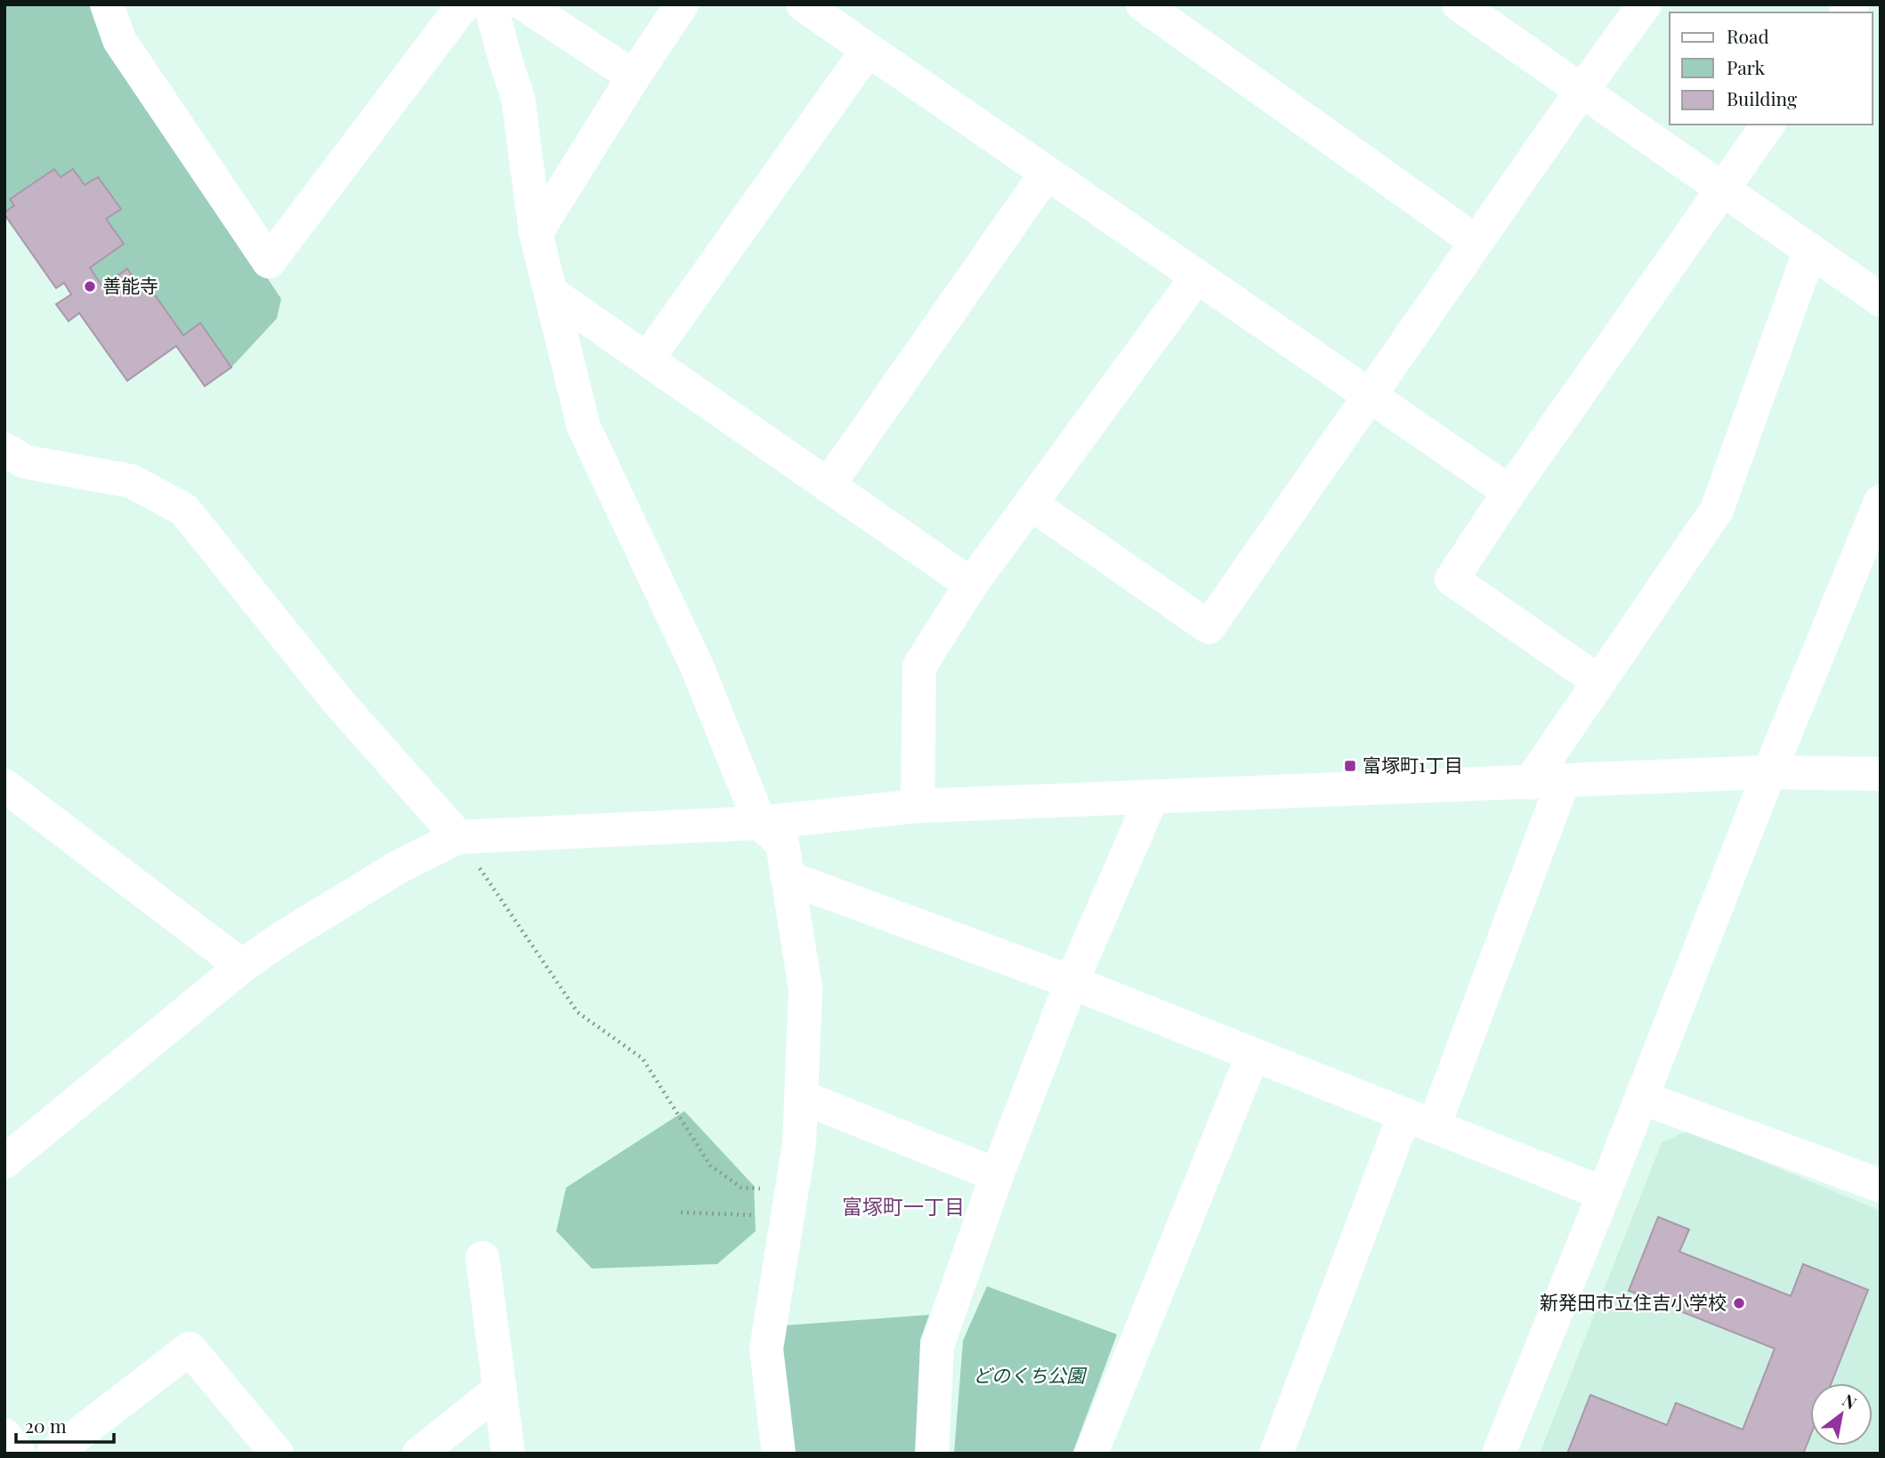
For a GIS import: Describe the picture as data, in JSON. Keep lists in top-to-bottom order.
{
  "districts": ["富塚町一丁目"],
  "parks": ["どのくち公園"],
  "places": {
    "other": ["善能寺", "新発田市立住吉小学校"],
    "transit": ["富塚町1丁目"]
  },
  "legend": ["Road", "Park", "Building"],
  "scale_bar": "20 m",
  "north": "top right"
}
